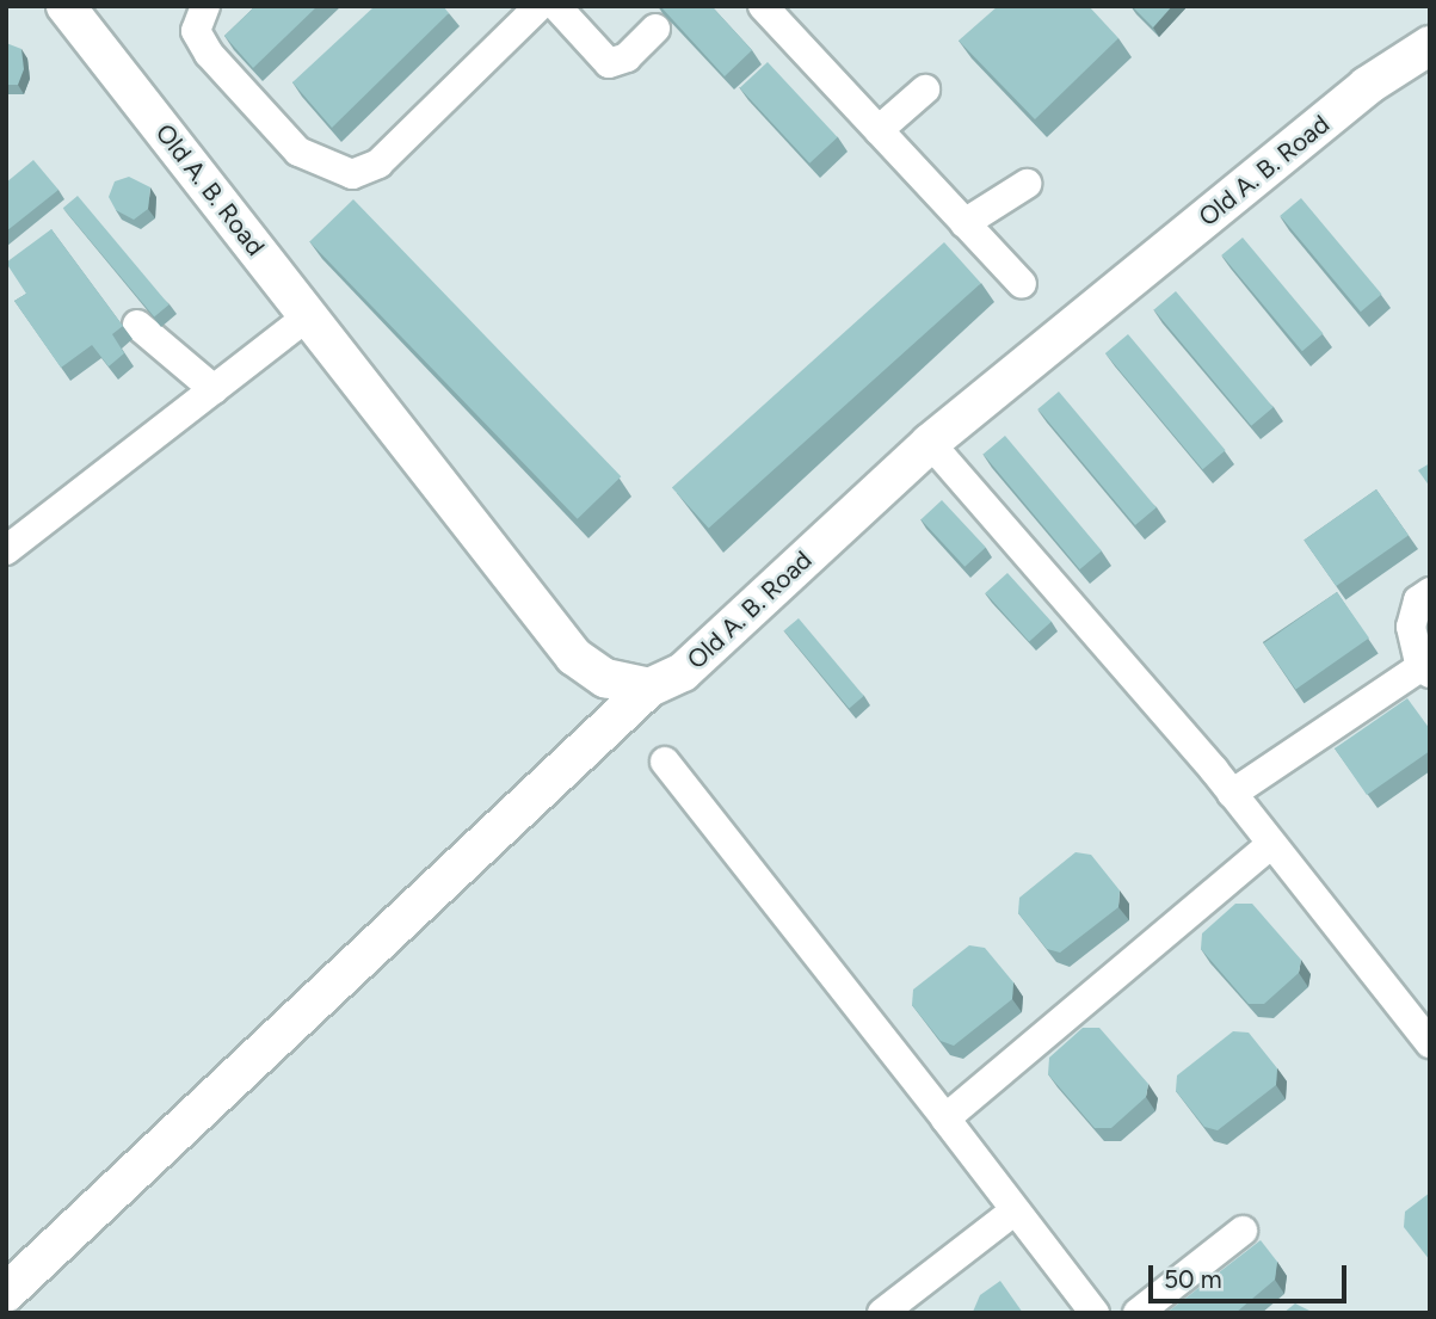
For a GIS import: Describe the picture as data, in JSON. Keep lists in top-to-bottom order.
{
  "streets": {
    "street": ["Old A. B. Road"]
  },
  "scale_bar": "50 m"
}
